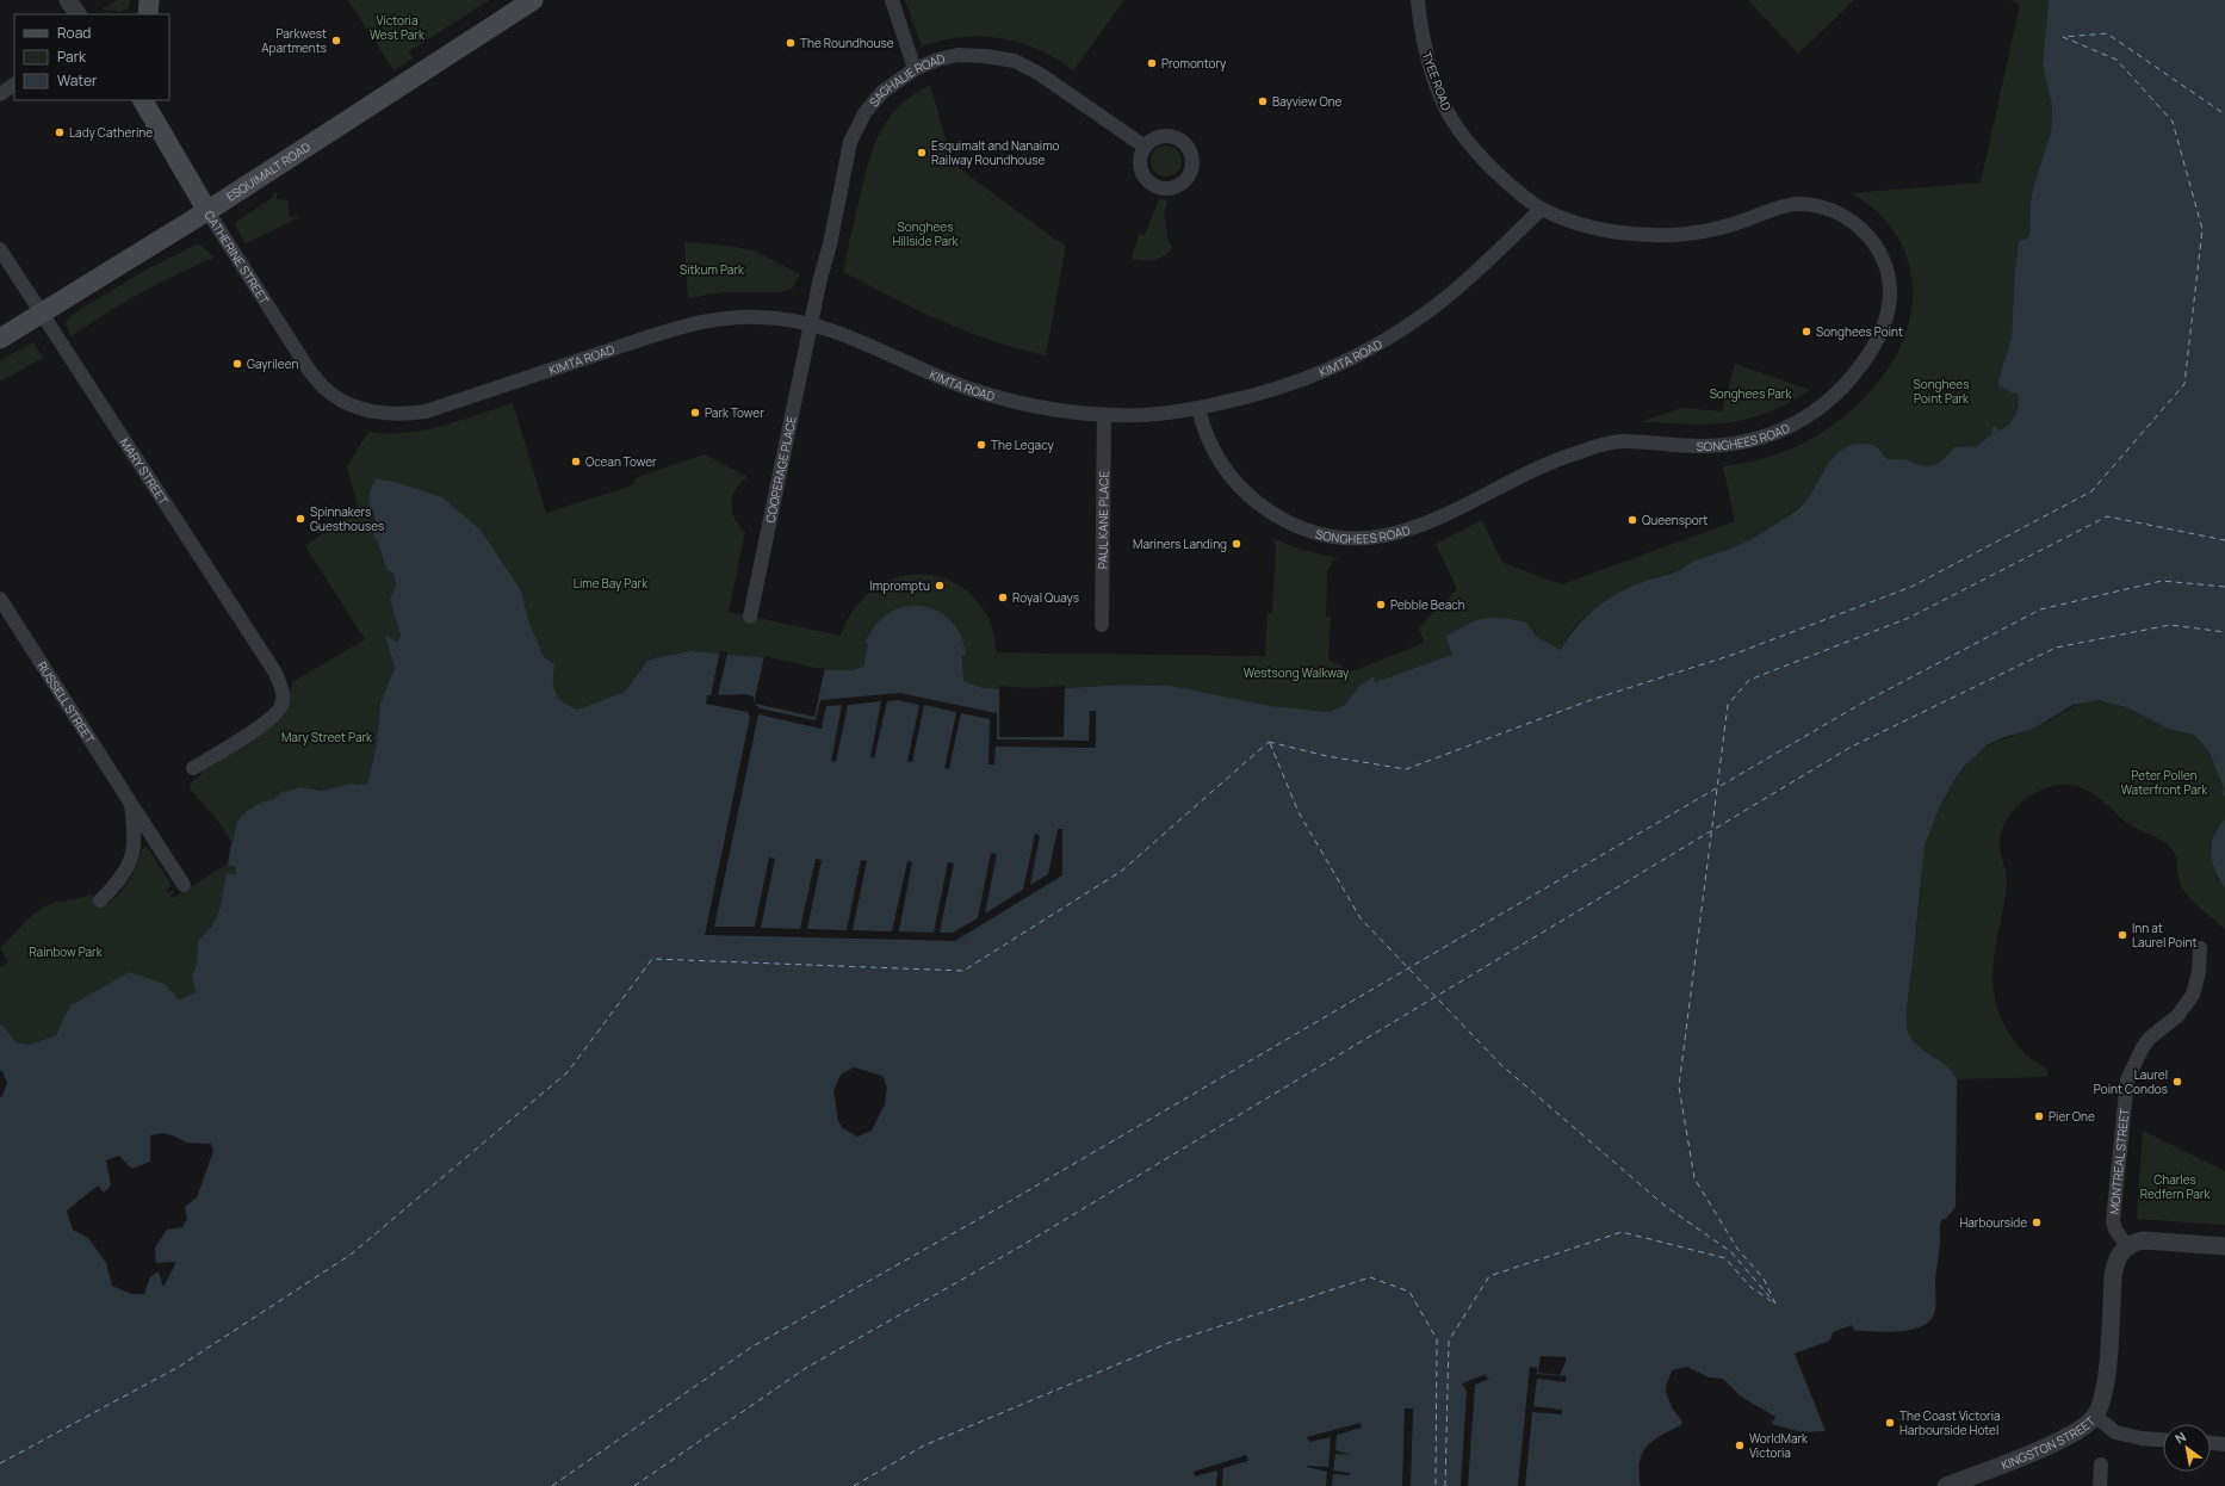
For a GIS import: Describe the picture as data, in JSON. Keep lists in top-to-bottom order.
{
  "streets": {
    "main road": ["ESQUIMALT ROAD", "CATHERINE STREET"],
    "street": [
      "TYEE ROAD",
      "SAGHALIE ROAD",
      "KIMTA ROAD",
      "SONGHEES ROAD",
      "COOPERAGE PLACE",
      "MARY STREET",
      "PAUL KANE PLACE",
      "RUSSELL STREET",
      "MONTREAL STREET",
      "KINGSTON STREET"
    ]
  },
  "crossings": [
    ["TYEE ROAD", "KIMTA ROAD"],
    ["TYEE ROAD", "SONGHEES ROAD"],
    ["SAGHALIE ROAD", "KIMTA ROAD"],
    ["SAGHALIE ROAD", "COOPERAGE PLACE"],
    ["ESQUIMALT ROAD", "CATHERINE STREET"],
    ["ESQUIMALT ROAD", "MARY STREET"],
    ["CATHERINE STREET", "KIMTA ROAD"],
    ["KIMTA ROAD", "SONGHEES ROAD"],
    ["KIMTA ROAD", "COOPERAGE PLACE"],
    ["KIMTA ROAD", "PAUL KANE PLACE"]
  ],
  "parks": [
    "Victoria West Park",
    "Songhees Hillside Park",
    "Sitkum Park",
    "Songhees Point Park",
    "Songhees Park",
    "Lime Bay Park",
    "Westsong Walkway",
    "Mary Street Park",
    "Peter Pollen Waterfront Park",
    "Rainbow Park",
    "Charles Redfern Park"
  ],
  "places": [
    "Parkwest Apartments",
    "The Roundhouse",
    "Promontory",
    "Bayview One",
    "Lady Catherine",
    "Esquimalt and Nanaimo Railway Roundhouse",
    "Songhees Point",
    "Gayrileen",
    "Park Tower",
    "The Legacy",
    "Ocean Tower",
    "Spinnakers Guesthouses",
    "Queensport",
    "Mariners Landing",
    "Impromptu",
    "Royal Quays",
    "Pebble Beach",
    "Inn at Laurel Point",
    "Laurel Point Condos",
    "Pier One",
    "Harbourside",
    "The Coast Victoria Harbourside Hotel",
    "WorldMark Victoria"
  ],
  "legend": ["Road", "Park", "Water"],
  "north": "top left"
}
